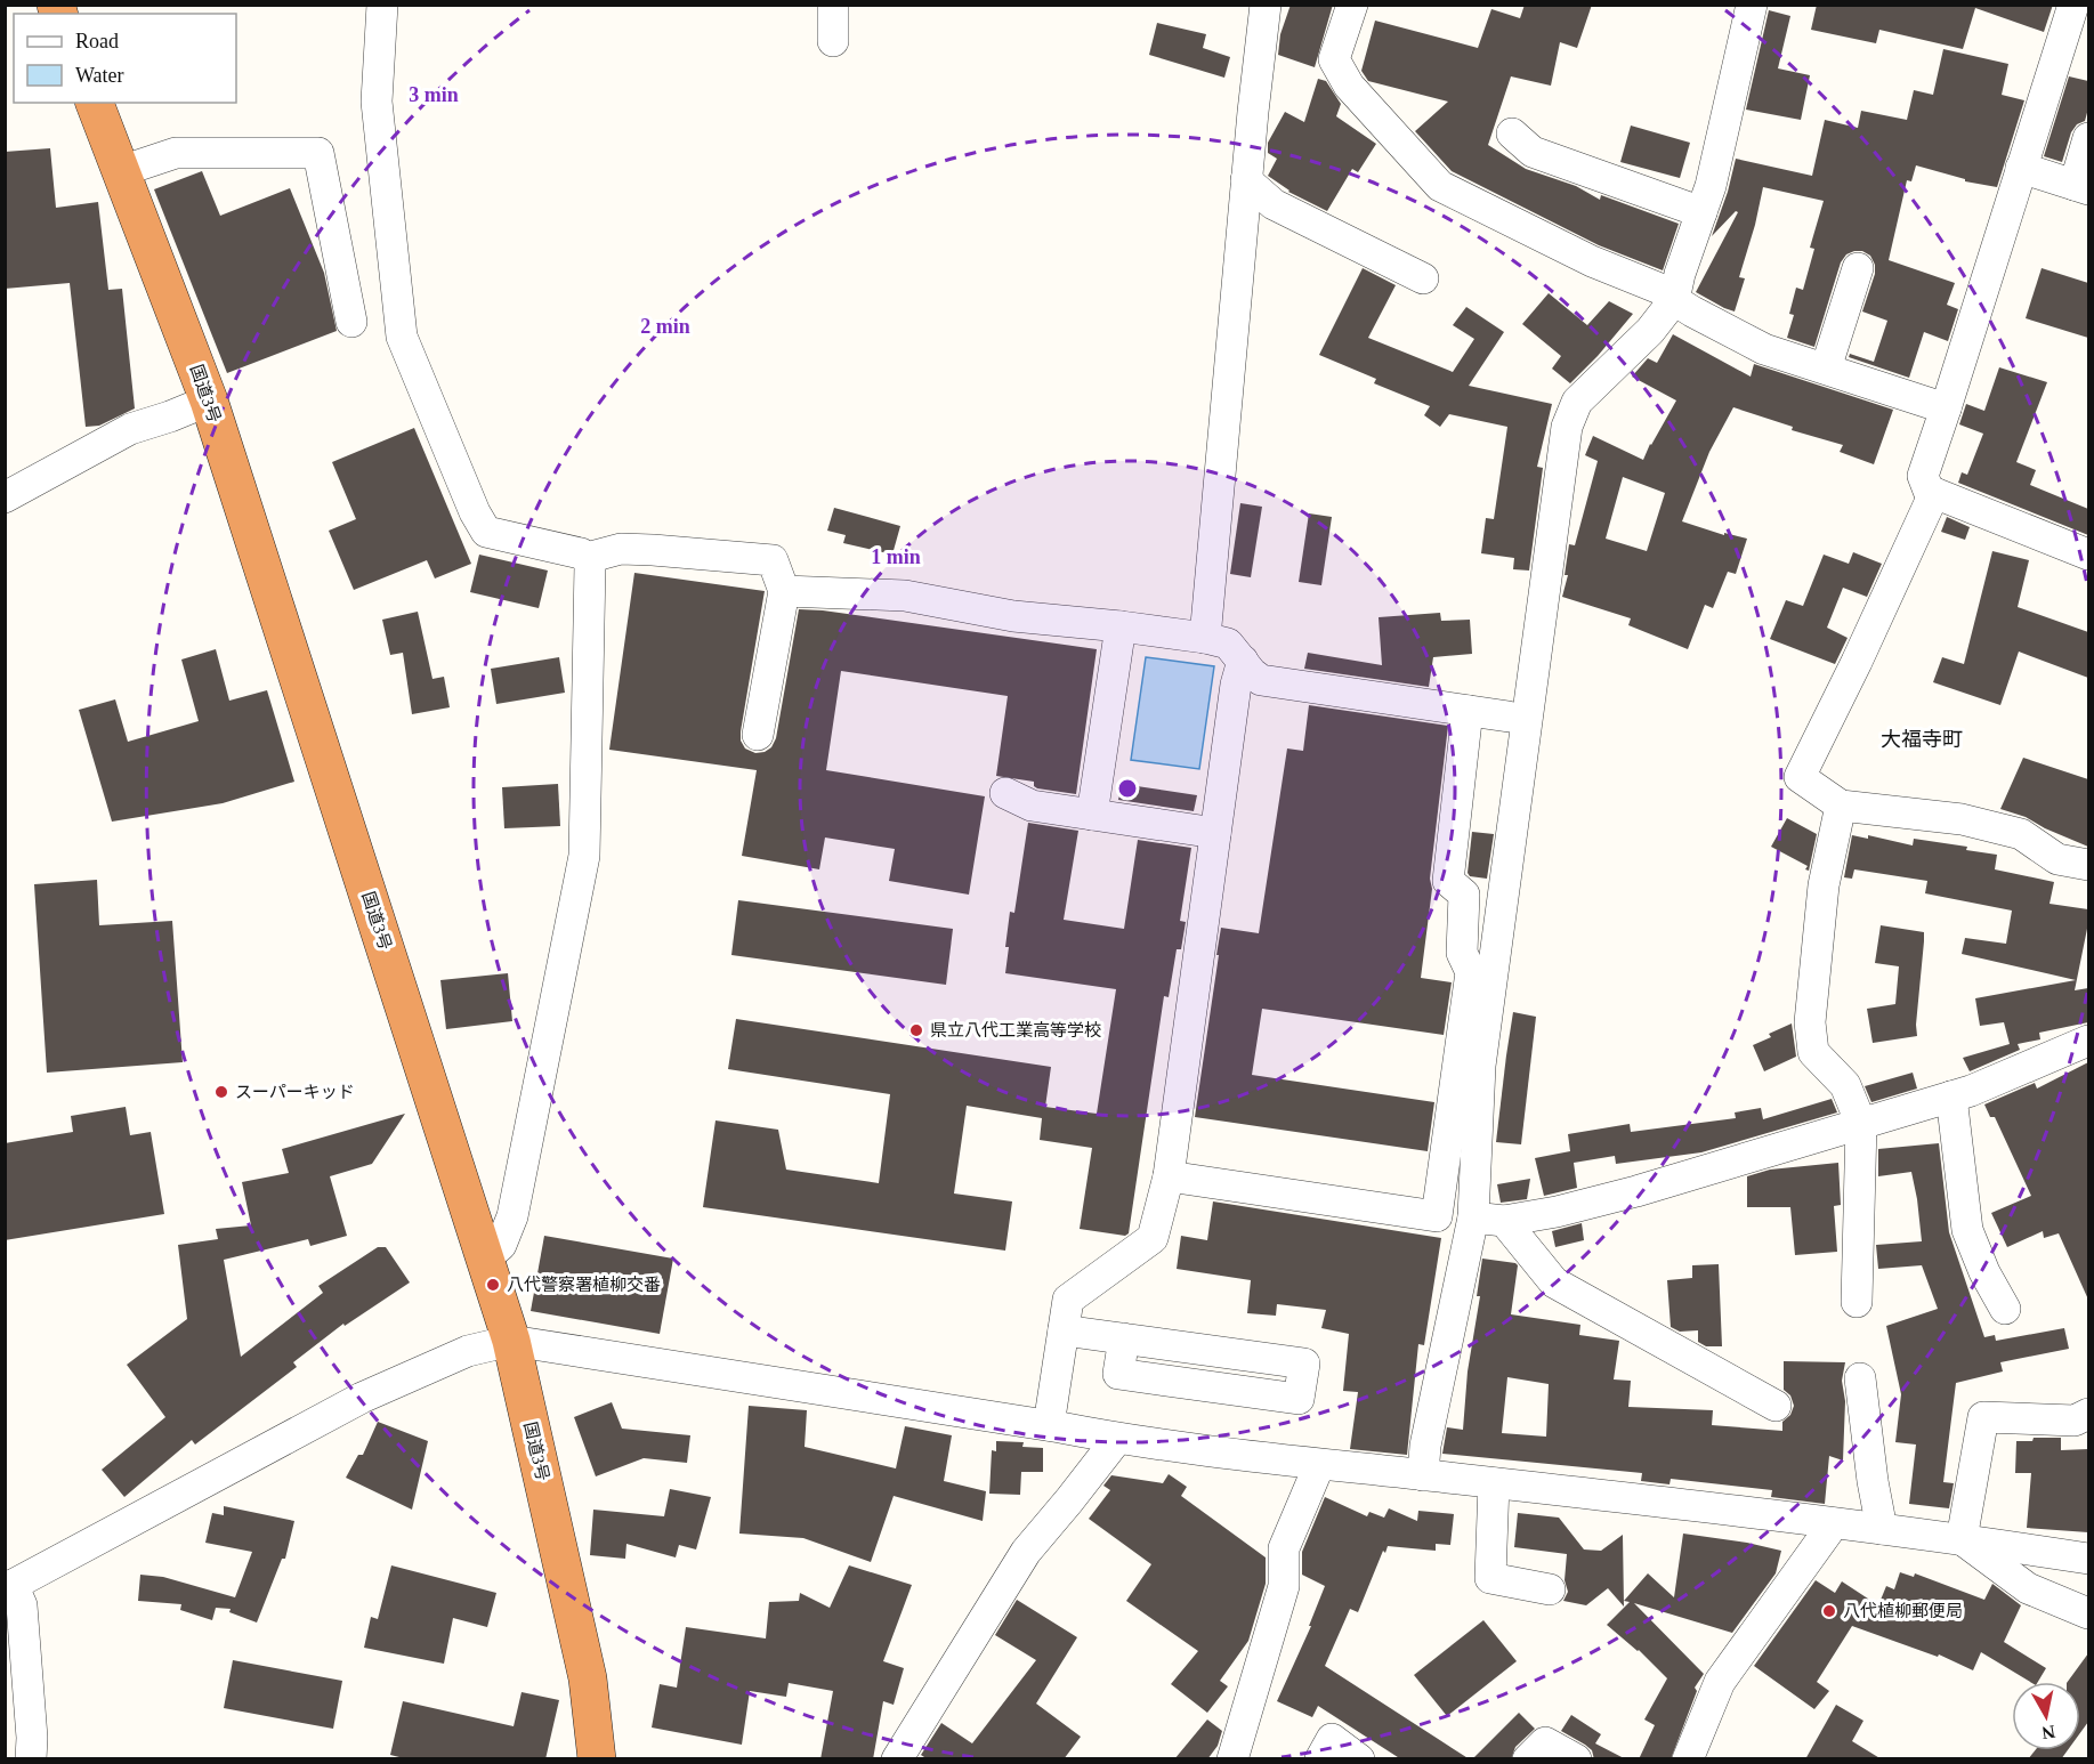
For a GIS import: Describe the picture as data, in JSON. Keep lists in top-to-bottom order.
{
  "streets": {
    "highway": ["国道3号"]
  },
  "districts": ["大福寺町"],
  "places": [
    "県立八代工業高等学校",
    "スーパーキッド",
    "八代警察署植柳交番",
    "八代植柳郵便局"
  ],
  "legend": ["Road", "Water"],
  "north": "bottom",
  "rings": ["3 min", "2 min", "1 min"]
}
